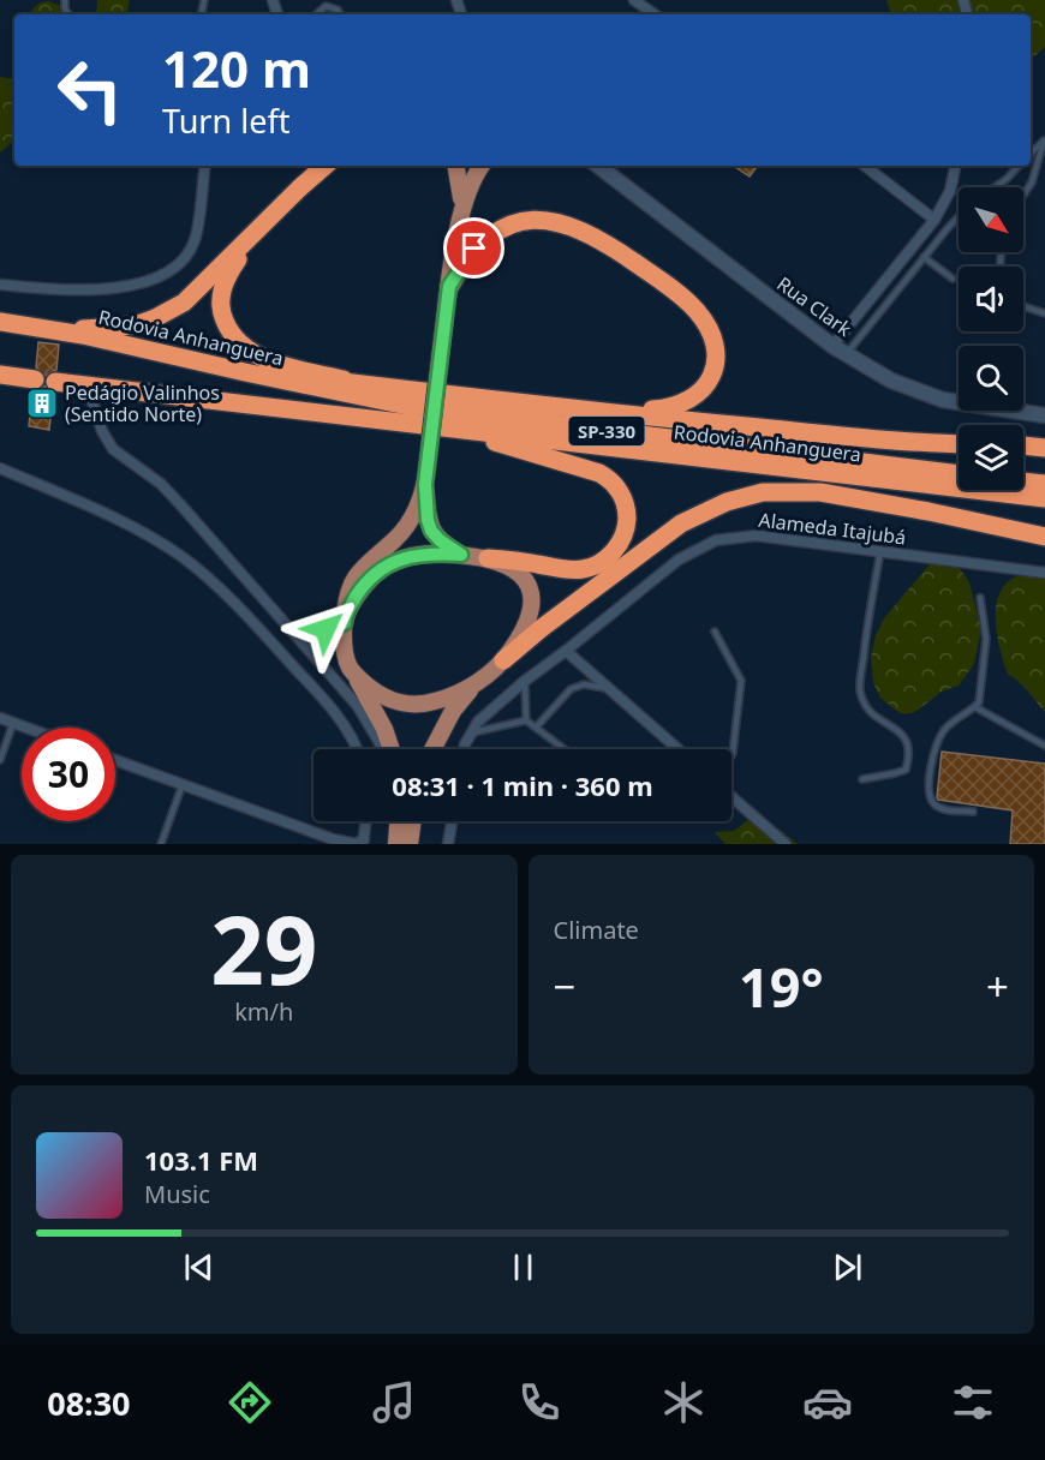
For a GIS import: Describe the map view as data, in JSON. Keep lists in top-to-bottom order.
{
  "streets": {
    "highway": ["Rodovia Anhanguera", "SP-330"],
    "street": ["Rua Clark", "Alameda Itajubá"]
  },
  "places": {
    "building": ["Pedágio Valinhos (Sentido Norte)"]
  },
  "north": "bottom right",
  "page": {
    "turn": ["120 m", "Turn left"],
    "limit": "30",
    "trip": "08:31 · 1 min · 360 m",
    "tile": [
      ["29", "km/h"],
      "Climate"
    ],
    "heat": ["−", "19°", "+"],
    "song": ["103.1 FM", "Music"],
    "tabs": "08:30"
  }
}
